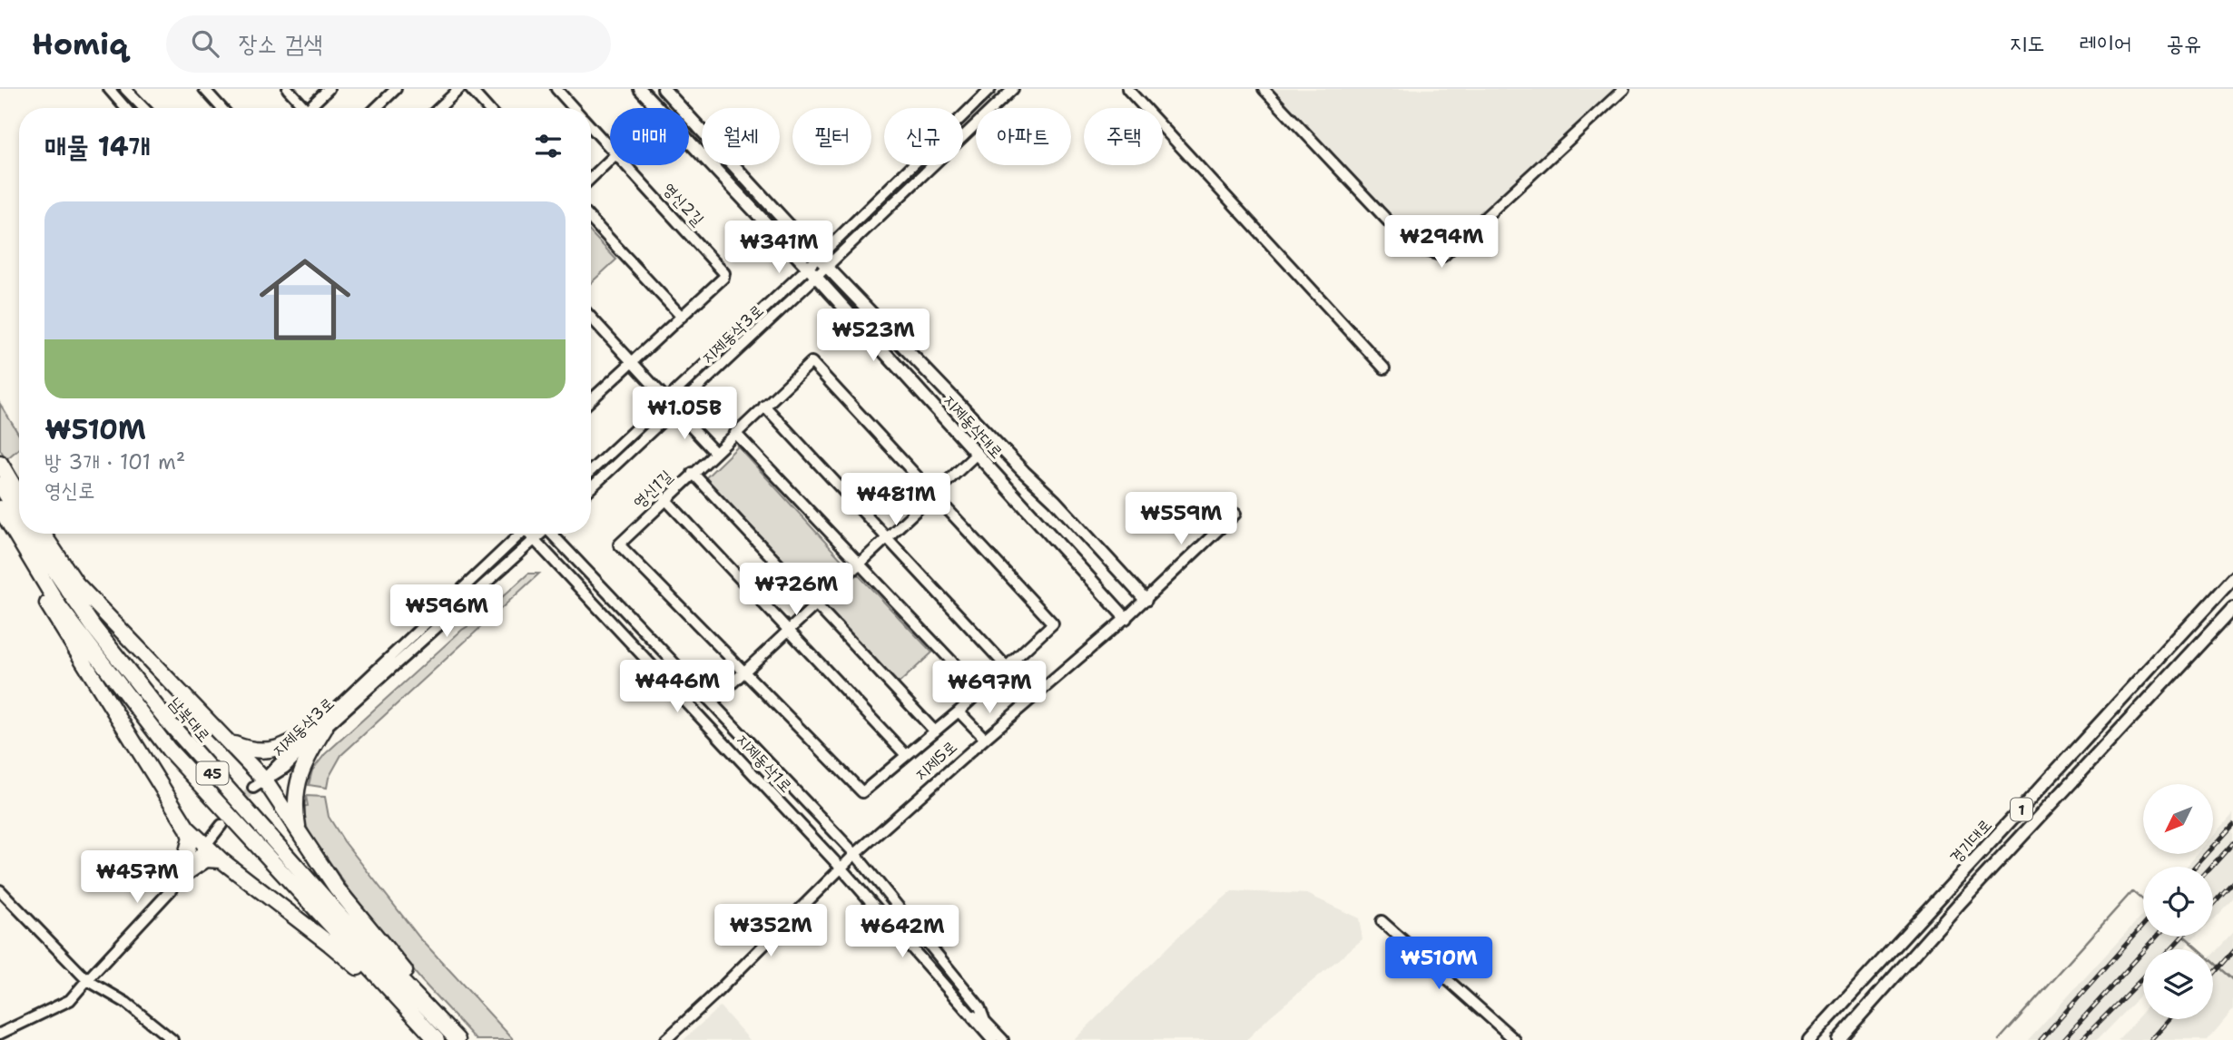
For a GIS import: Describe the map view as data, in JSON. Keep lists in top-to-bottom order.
{
  "streets": {
    "highway": ["남북대로", "45"],
    "main road": ["지제동삭대로", "1", "경기대로"],
    "street": [
      "영신2길",
      "지제동삭3로",
      "영신1길",
      "지제5로",
      "지제동삭1로"
    ]
  },
  "crossings": [
    ["지제동삭3로", "지제동삭대로"],
    ["지제동삭3로", "지제동삭1로"],
    ["지제동삭대로", "지제5로"],
    ["지제5로", "지제동삭1로"]
  ],
  "north": "bottom left",
  "page": {
    "header": "Homiq",
    "search": "장소 검색",
    "nav": ["지도", "레이어", "공유"],
    "chip": [
      "매매",
      "월세",
      "필터",
      "신규",
      "아파트",
      "주택"
    ],
    "heading": "매물 14개",
    "list": [
      {
        "name": "₩510M",
        "note": "방 3개 · 101 m² · 영신로"
      }
    ],
    "price": [
      "₩294M",
      "₩341M",
      "₩523M",
      "₩1.05B",
      "₩481M",
      "₩559M",
      "₩726M",
      "₩596M",
      "₩446M",
      "₩697M",
      "₩457M",
      "₩352M",
      "₩642M",
      "₩510M"
    ]
  }
}
